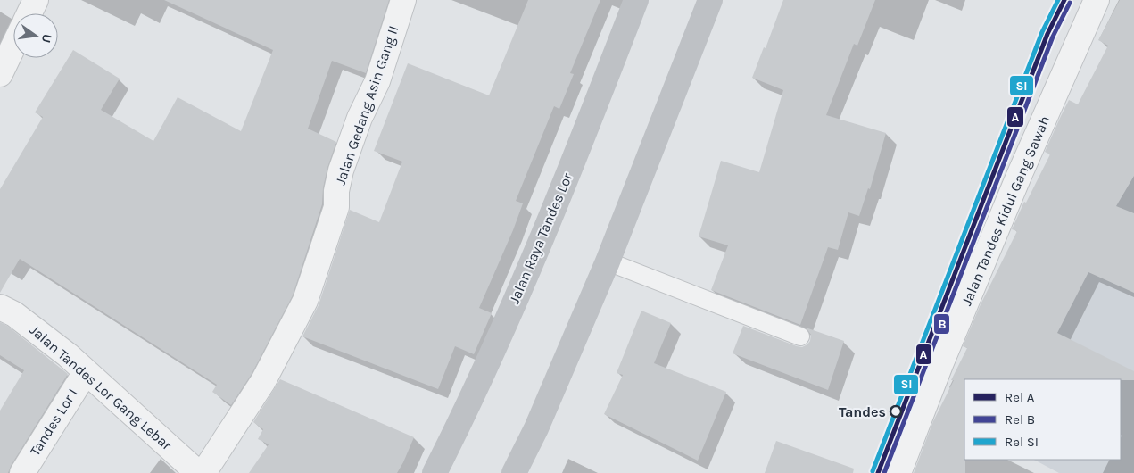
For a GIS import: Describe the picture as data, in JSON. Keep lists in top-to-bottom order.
{
  "streets": {
    "main road": ["Jalan Raya Tandes Lor"],
    "street": [
      "Jalan Gedang Asin Gang II",
      "Jalan Tandes Kidul Gang Sawah",
      "Jalan Tandes Lor Gang Lebar",
      "Tandes Lor I"
    ]
  },
  "crossings": [
    ["Jalan Tandes Lor Gang Lebar", "Tandes Lor I"]
  ],
  "places": ["Tandes"],
  "lines": ["rail line A", "rail line SI", "rail line B"],
  "legend": ["Rel A", "Rel B", "Rel SI"],
  "north": "right"
}
